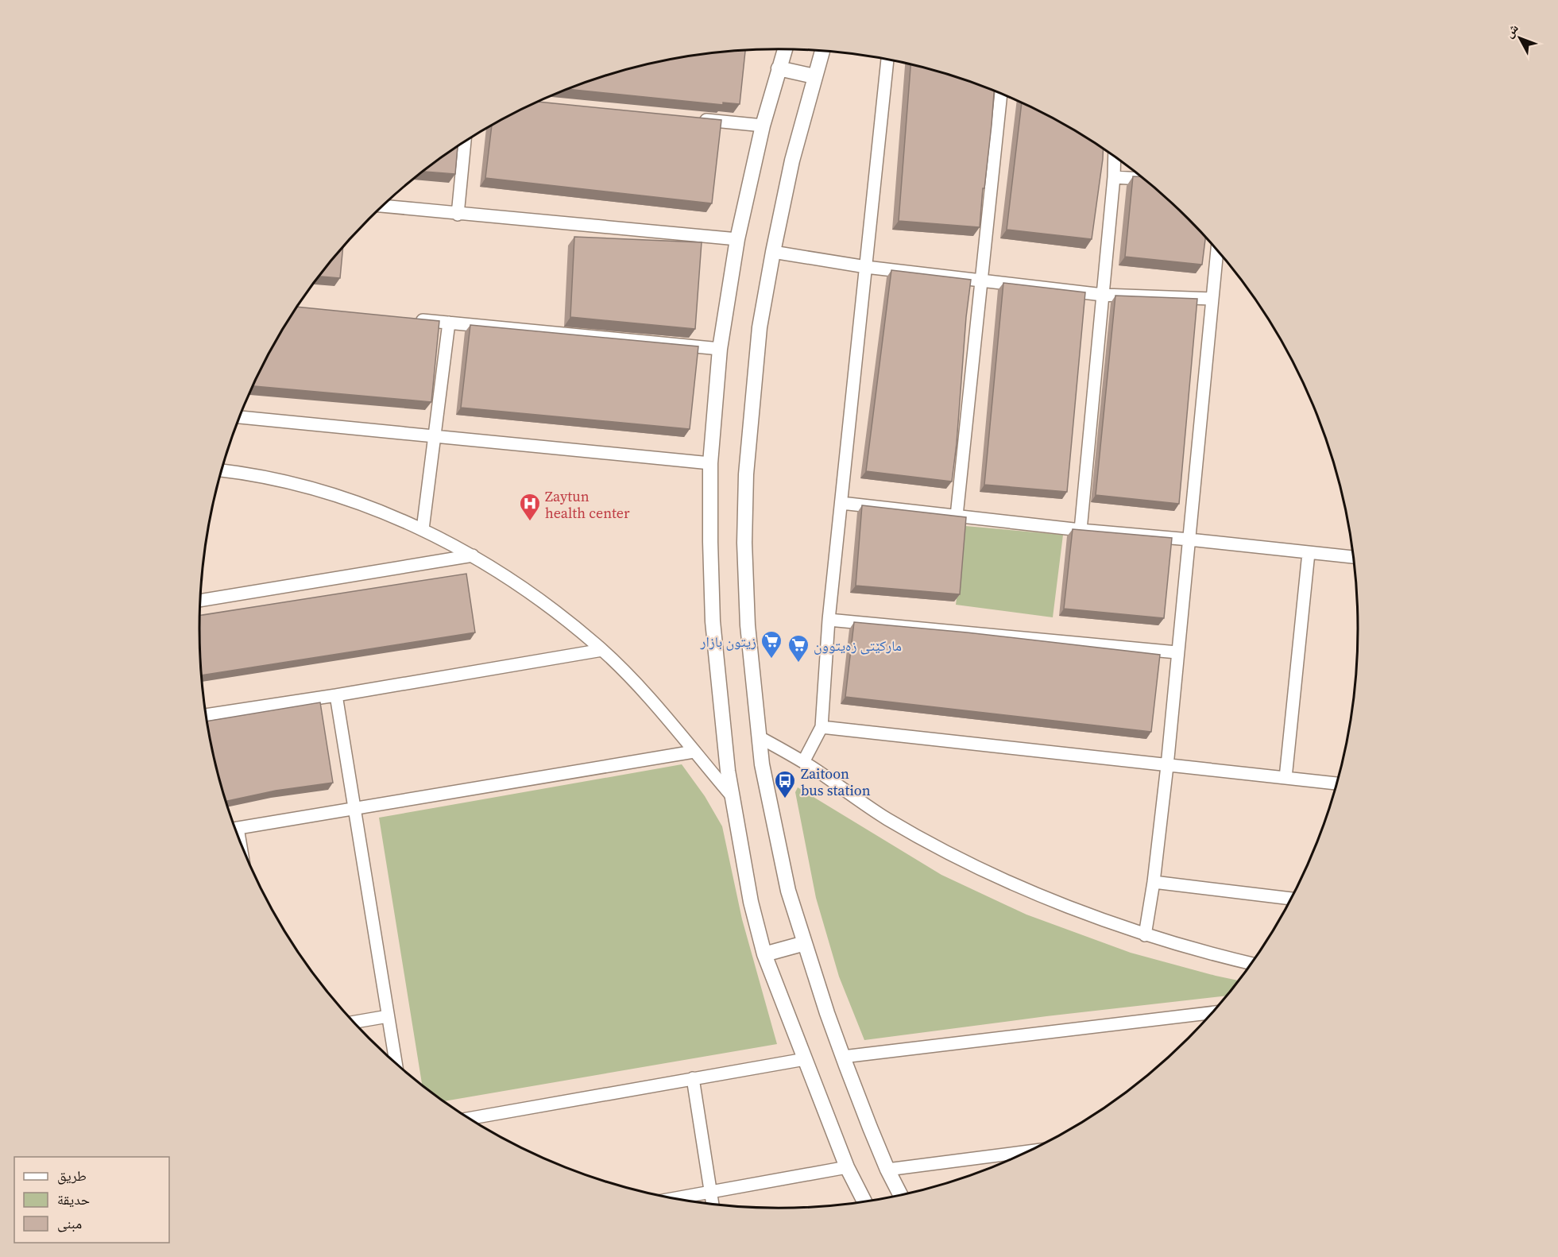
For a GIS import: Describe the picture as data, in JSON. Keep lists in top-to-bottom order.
{
  "places": {
    "hospital": ["Zaytun health center"],
    "supermarket": ["زيتون بازار", "مارکێتی زەیتوون"],
    "bus stop": ["Zaitoon bus station"]
  },
  "legend": ["طريق", "حديقة", "مبنى"],
  "north": "top left"
}
